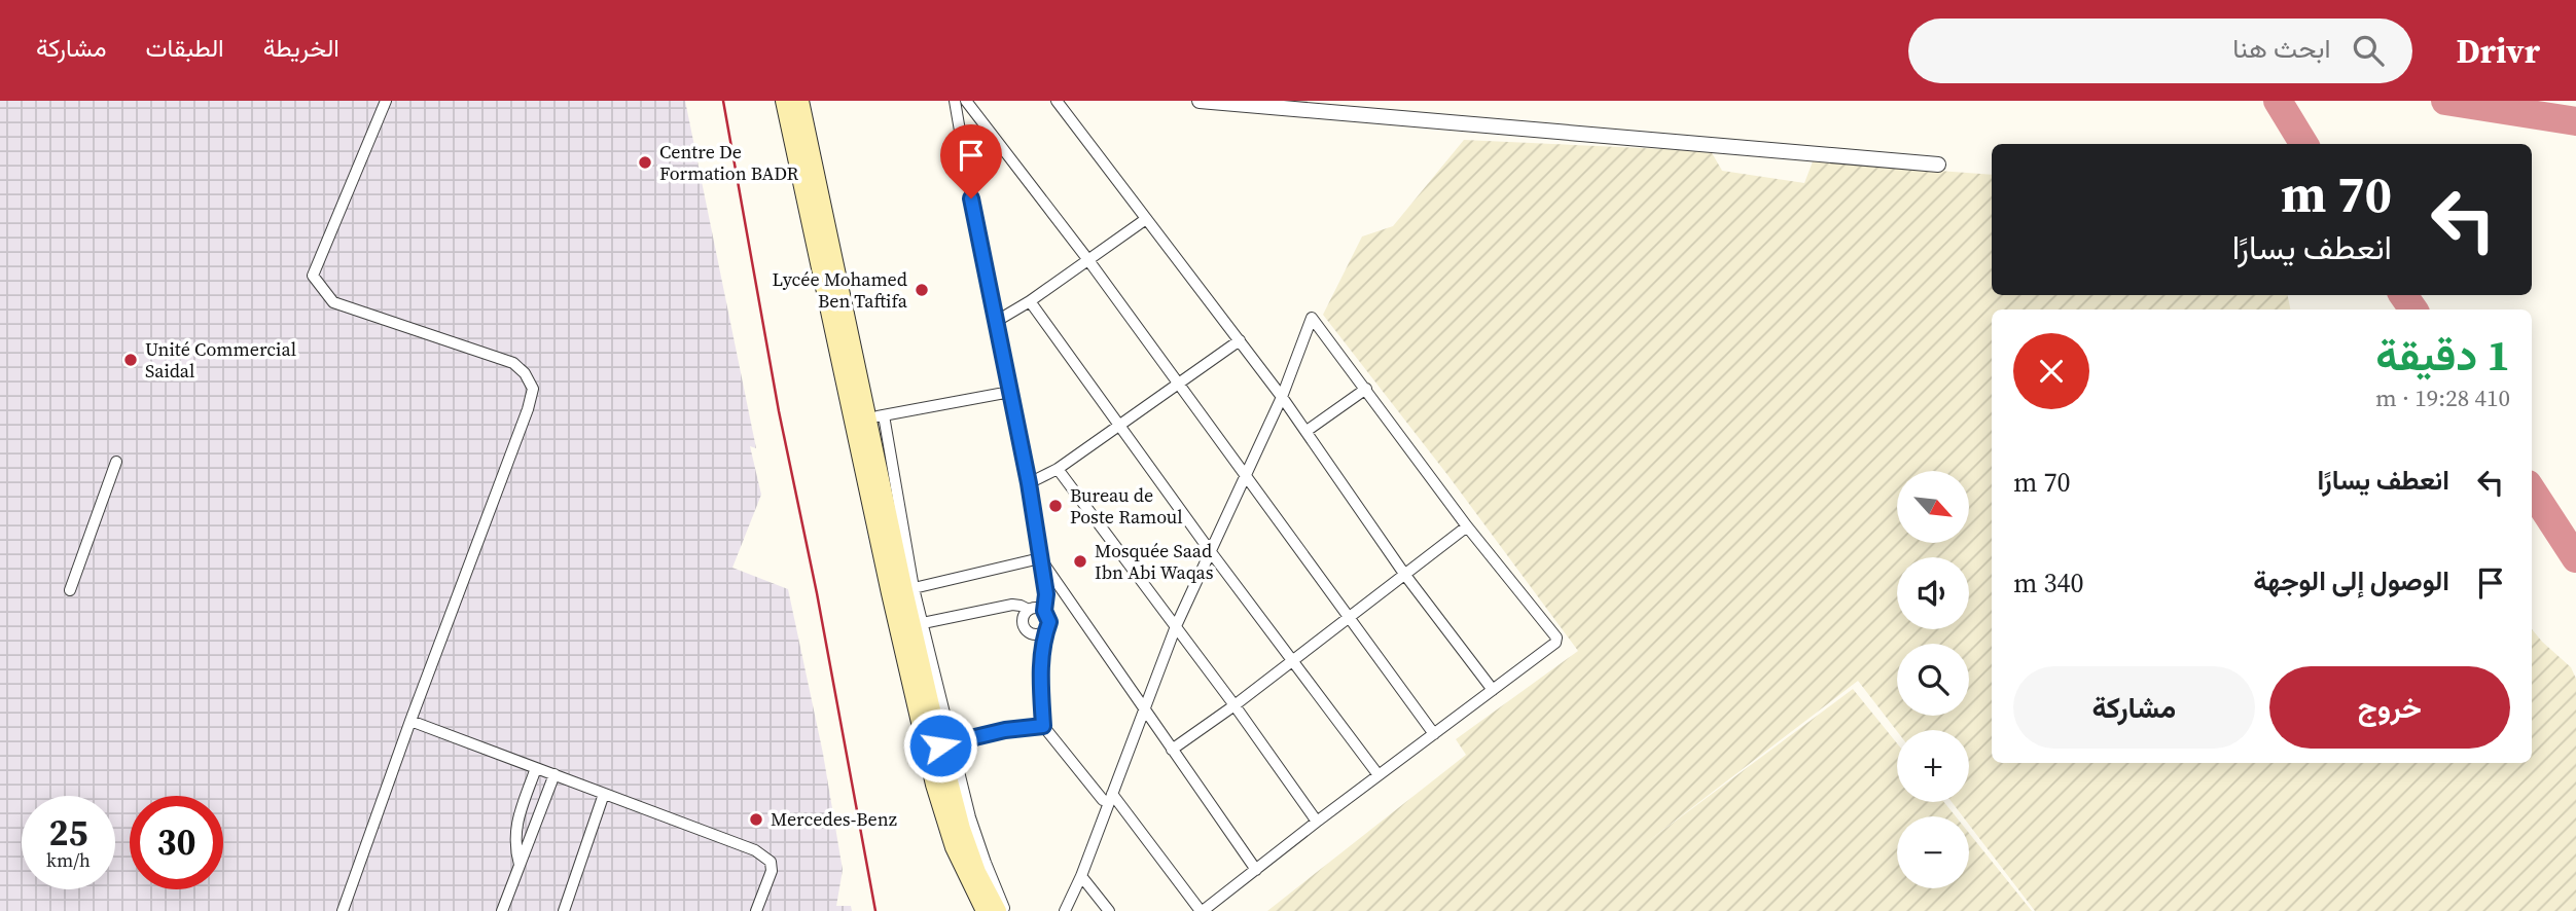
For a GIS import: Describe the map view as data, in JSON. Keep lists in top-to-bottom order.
{
  "places": [
    "Centre De Formation BADR",
    "Lycée Mohamed Ben Taftifa",
    "Unité Commercial Saidal",
    "Bureau de Poste Ramoul",
    "Mosquée Saad Ibn Abi Waqas",
    "Mercedes-Benz"
  ],
  "north": "bottom right",
  "page": {
    "header": "Drivr",
    "search": "ابحث هنا",
    "nav": ["الخريطة", "الطبقات", "مشاركة"],
    "turn": ["70 m", "انعطف يسارًا"],
    "heading": ["1 دقيقة", "410 m · 19:28"],
    "list": [
      {
        "name": "انعطف يسارًا",
        "value": "70 m"
      },
      {
        "name": "الوصول إلى الوجهة",
        "value": "340 m"
      }
    ],
    "map_buttons": ["+", "−"],
    "buttons": ["خروج", "مشاركة"],
    "speed": "25 km/h",
    "limit": "30"
  }
}
